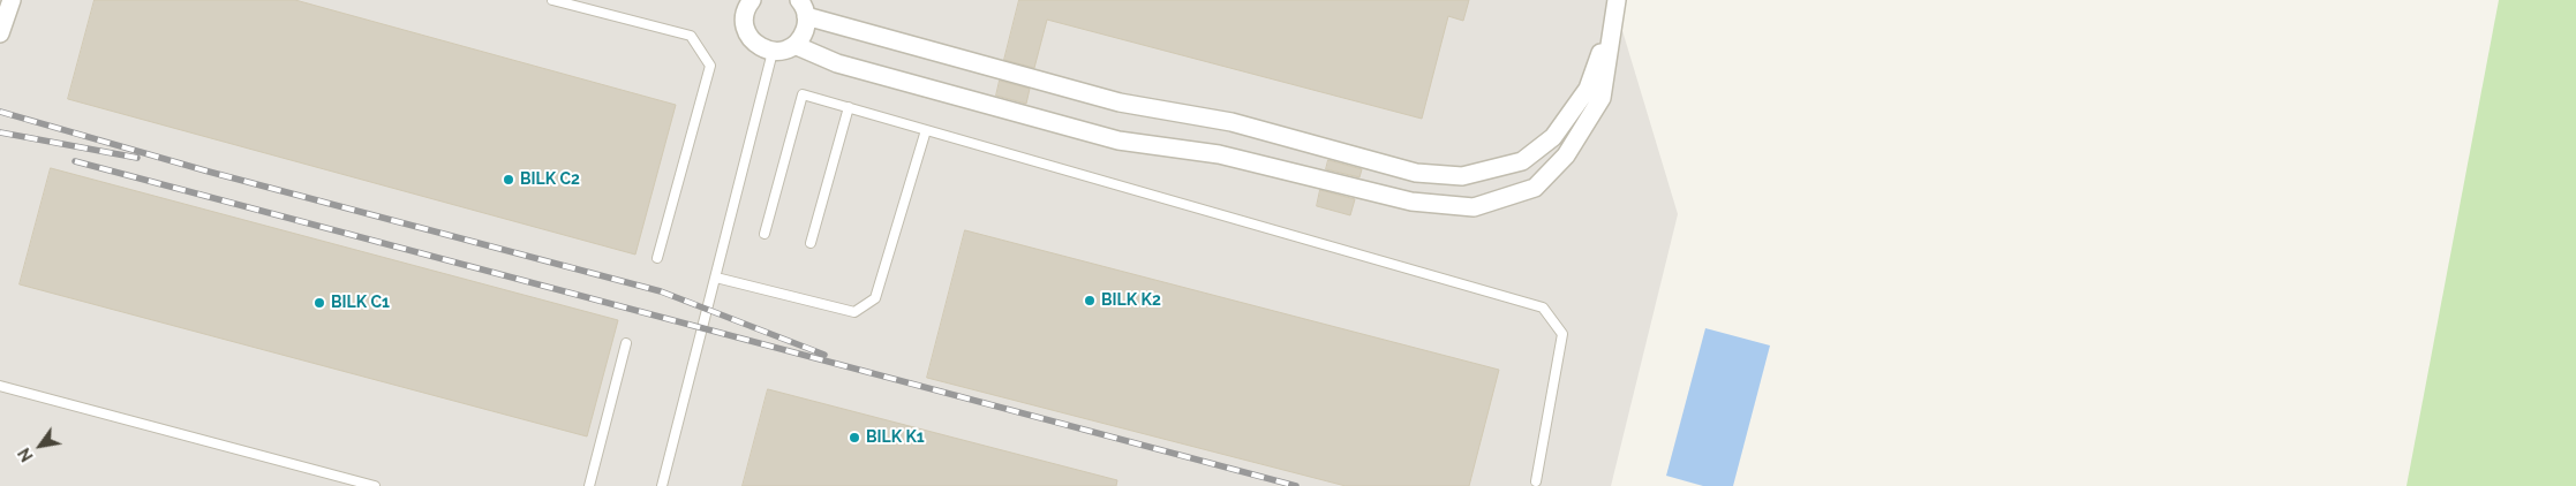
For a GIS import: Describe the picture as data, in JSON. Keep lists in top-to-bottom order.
{
  "places": [
    "BILK C2",
    "BILK K2",
    "BILK C1",
    "BILK K1"
  ],
  "north": "bottom left"
}
